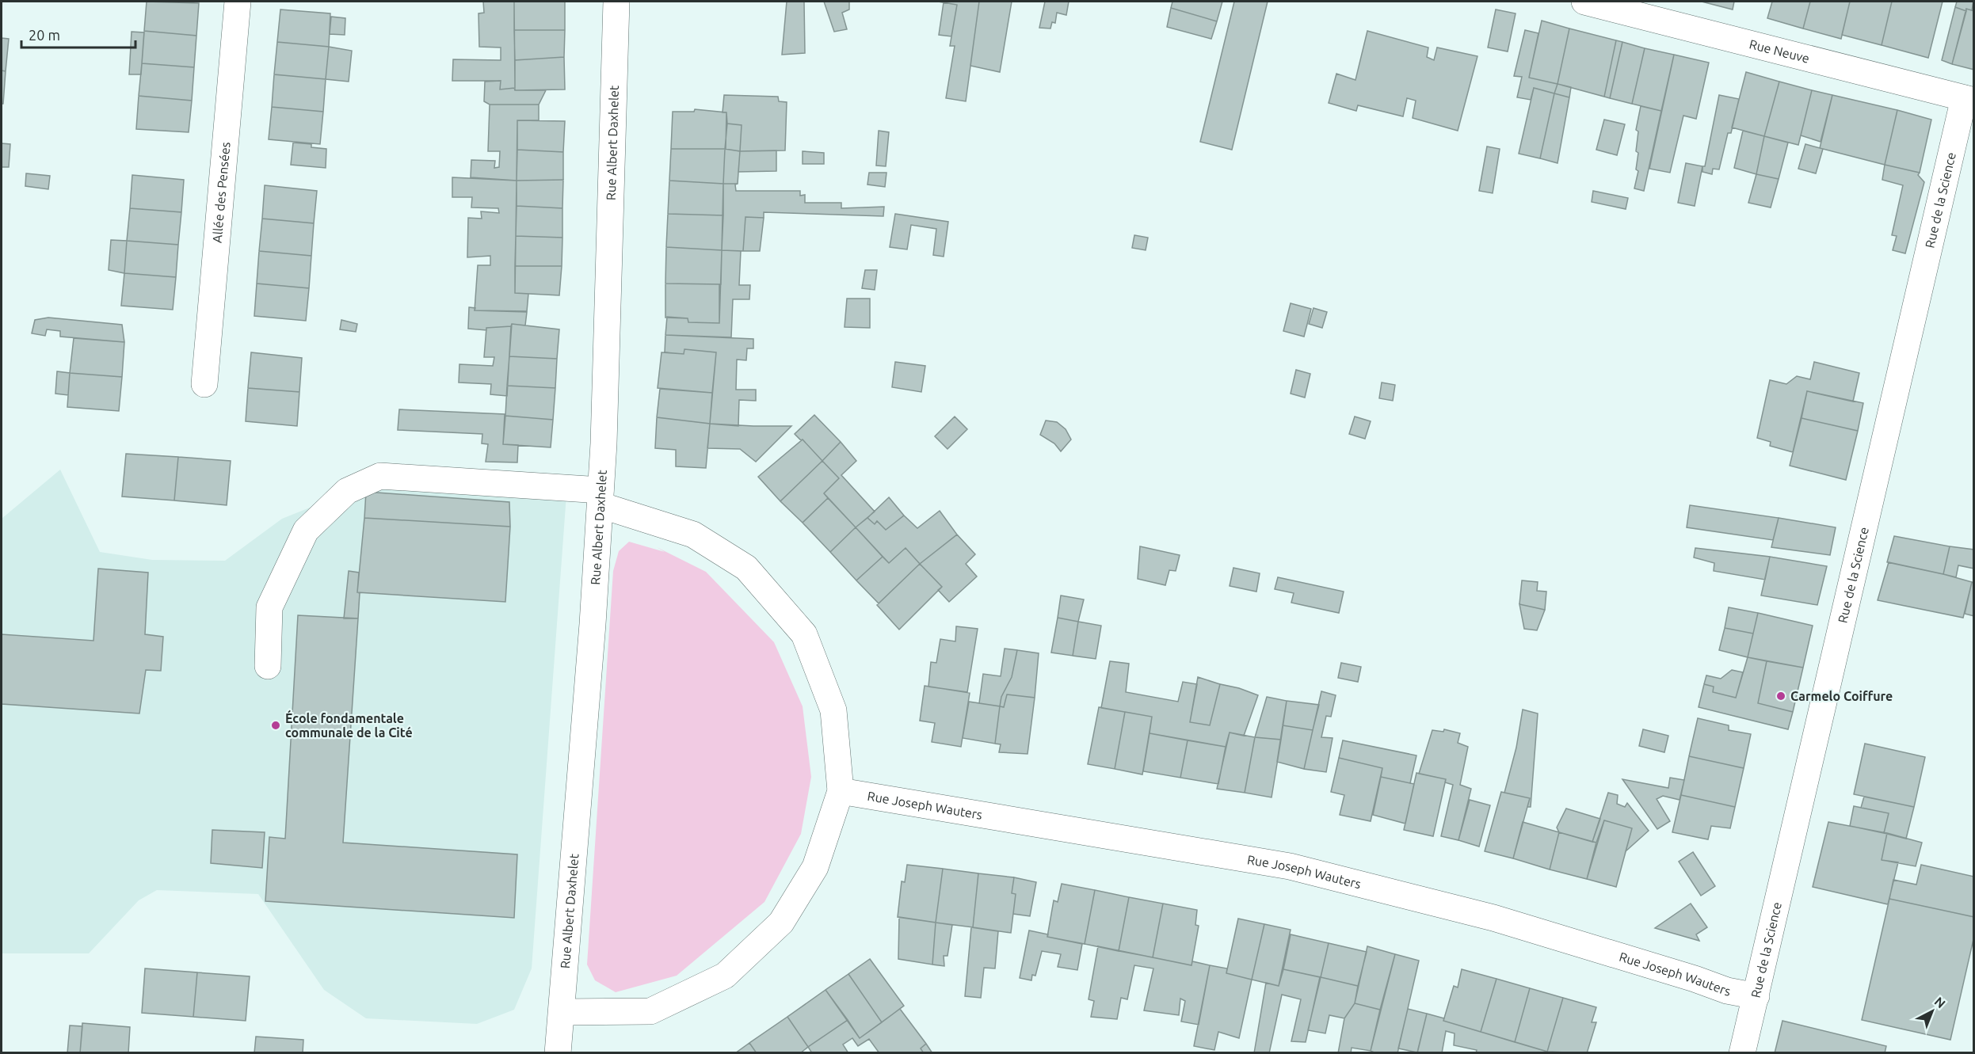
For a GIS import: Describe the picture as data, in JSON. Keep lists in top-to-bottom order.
{
  "streets": {
    "street": [
      "Rue Neuve",
      "Rue Albert Daxhelet",
      "Allée des Pensées",
      "Rue de la Science",
      "Rue Joseph Wauters"
    ]
  },
  "crossings": [
    ["Rue Neuve", "Rue de la Science"],
    ["Rue de la Science", "Rue Joseph Wauters"]
  ],
  "places": ["Carmelo Coiffure", "École fondamentale communale de la Cité"],
  "scale_bar": "20 m",
  "north": "top right"
}
